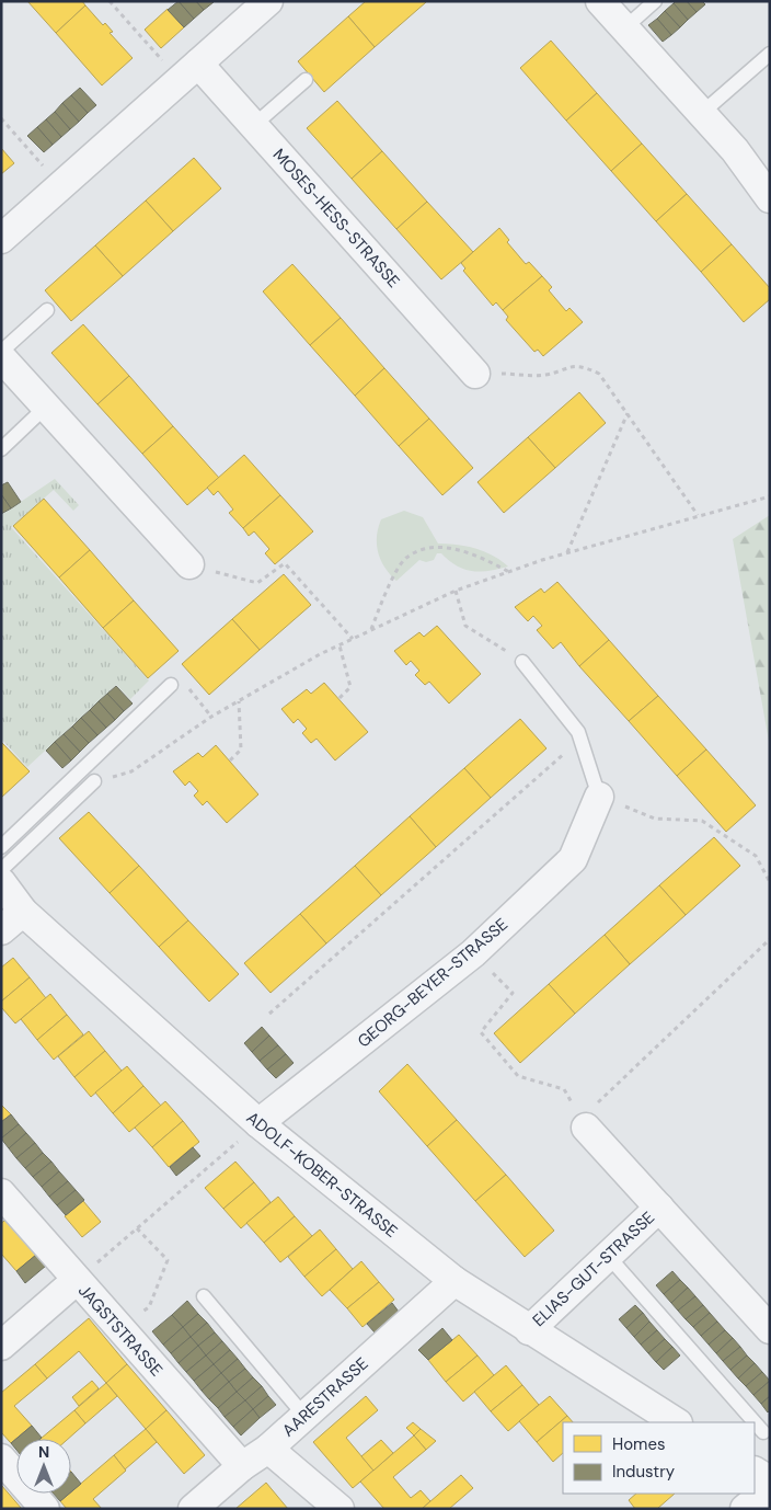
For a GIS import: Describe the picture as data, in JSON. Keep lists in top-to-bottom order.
{
  "streets": {
    "street": [
      "MOSES-HESS-STRASSE",
      "GEORG-BEYER-STRASSE",
      "ADOLF-KOBER-STRASSE",
      "ELIAS-GUT-STRASSE",
      "JAGSTSTRASSE",
      "AARESTRASSE"
    ]
  },
  "crossings": [
    ["GEORG-BEYER-STRASSE", "ADOLF-KOBER-STRASSE"],
    ["ADOLF-KOBER-STRASSE", "ELIAS-GUT-STRASSE"],
    ["ADOLF-KOBER-STRASSE", "AARESTRASSE"],
    ["JAGSTSTRASSE", "AARESTRASSE"]
  ],
  "legend": ["Homes", "Industry"],
  "north": "top"
}
